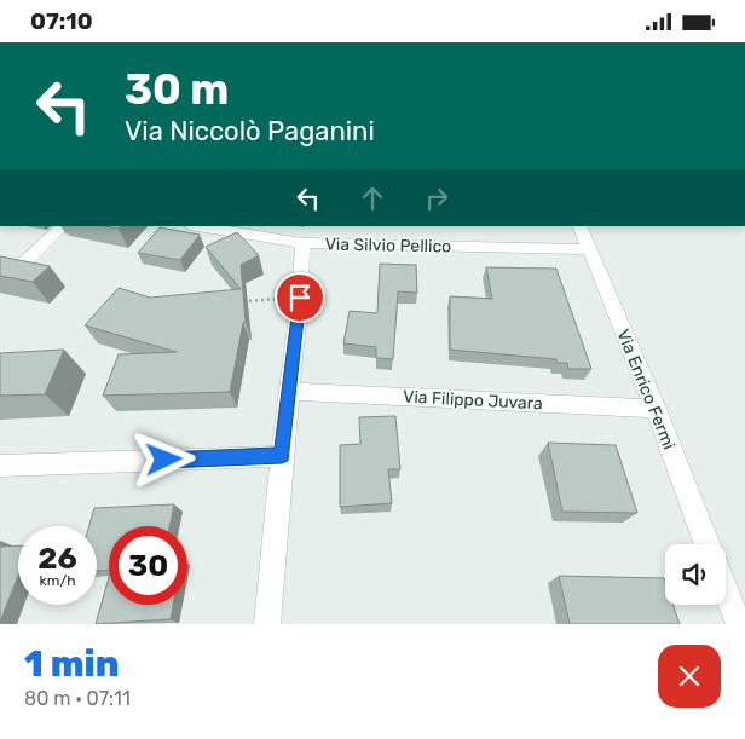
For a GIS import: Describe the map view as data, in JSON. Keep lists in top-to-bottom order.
{
  "streets": {
    "street": ["Via Silvio Pellico", "Via Enrico Fermi", "Via Filippo Juvara"]
  },
  "crossings": [
    ["Via Silvio Pellico", "Via Enrico Fermi"],
    ["Via Enrico Fermi", "Via Filippo Juvara"]
  ],
  "page": {
    "status": "07:10",
    "turn": ["30 m", "Via Niccolò Paganini"],
    "speed": "26 km/h",
    "limit": "30",
    "heading": ["1 min", "80 m · 07:11"]
  }
}
